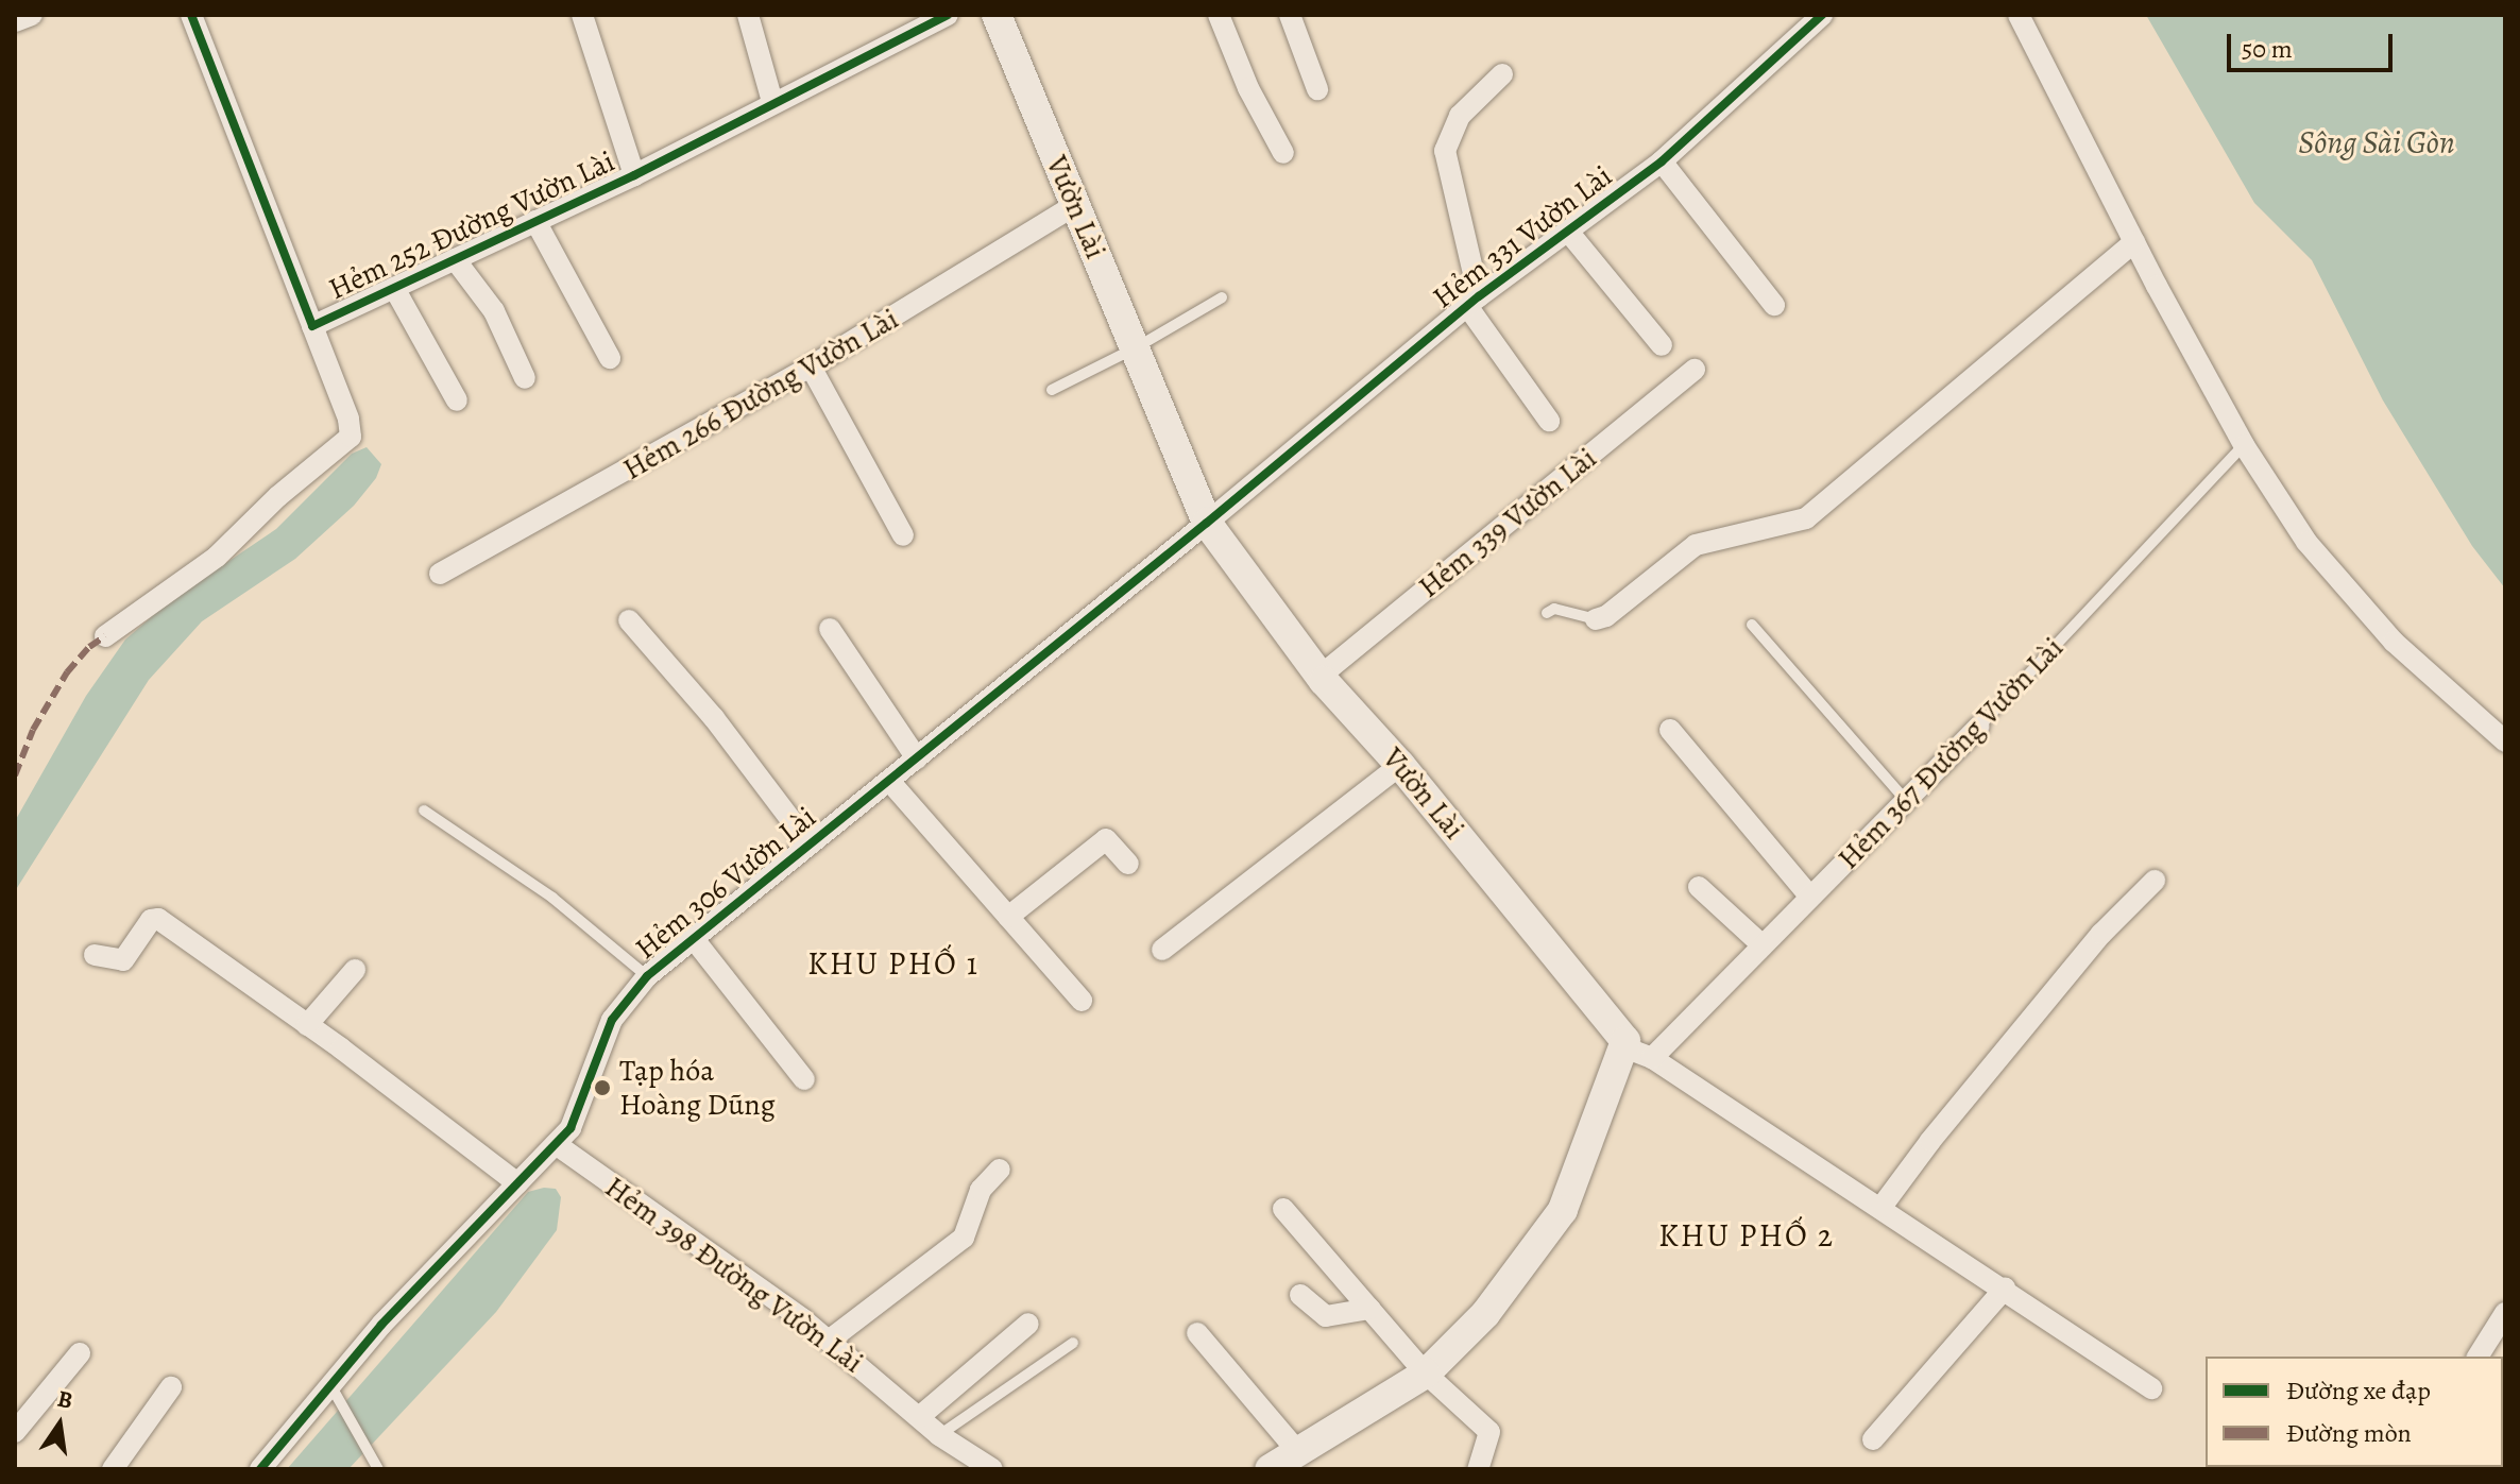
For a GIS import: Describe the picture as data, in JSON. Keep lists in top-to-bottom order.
{
  "streets": {
    "main road": ["Vườn Lài"],
    "street": [
      "Hẻm 252 Đường Vườn Lài",
      "Hẻm 331 Vườn Lài",
      "Hẻm 266 Đường Vườn Lài",
      "Hẻm 339 Vườn Lài",
      "Hẻm 367 Đường Vườn Lài",
      "Hẻm 306 Vườn Lài",
      "Hẻm 398 Đường Vườn Lài"
    ]
  },
  "crossings": [
    ["Vườn Lài", "Hẻm 331 Vườn Lài"],
    ["Vườn Lài", "Hẻm 266 Đường Vườn Lài"],
    ["Vườn Lài", "Hẻm 339 Vườn Lài"],
    ["Vườn Lài", "Hẻm 306 Vườn Lài"],
    ["Hẻm 331 Vườn Lài", "Hẻm 306 Vườn Lài"],
    ["Hẻm 306 Vườn Lài", "Hẻm 398 Đường Vườn Lài"]
  ],
  "districts": ["KHU PHỐ 1", "KHU PHỐ 2"],
  "water": ["Sông Sài Gòn"],
  "places": ["Tạp hóa Hoàng Dũng"],
  "legend": ["Đường xe đạp", "Đường mòn"],
  "scale_bar": "50 m",
  "north": "top"
}
